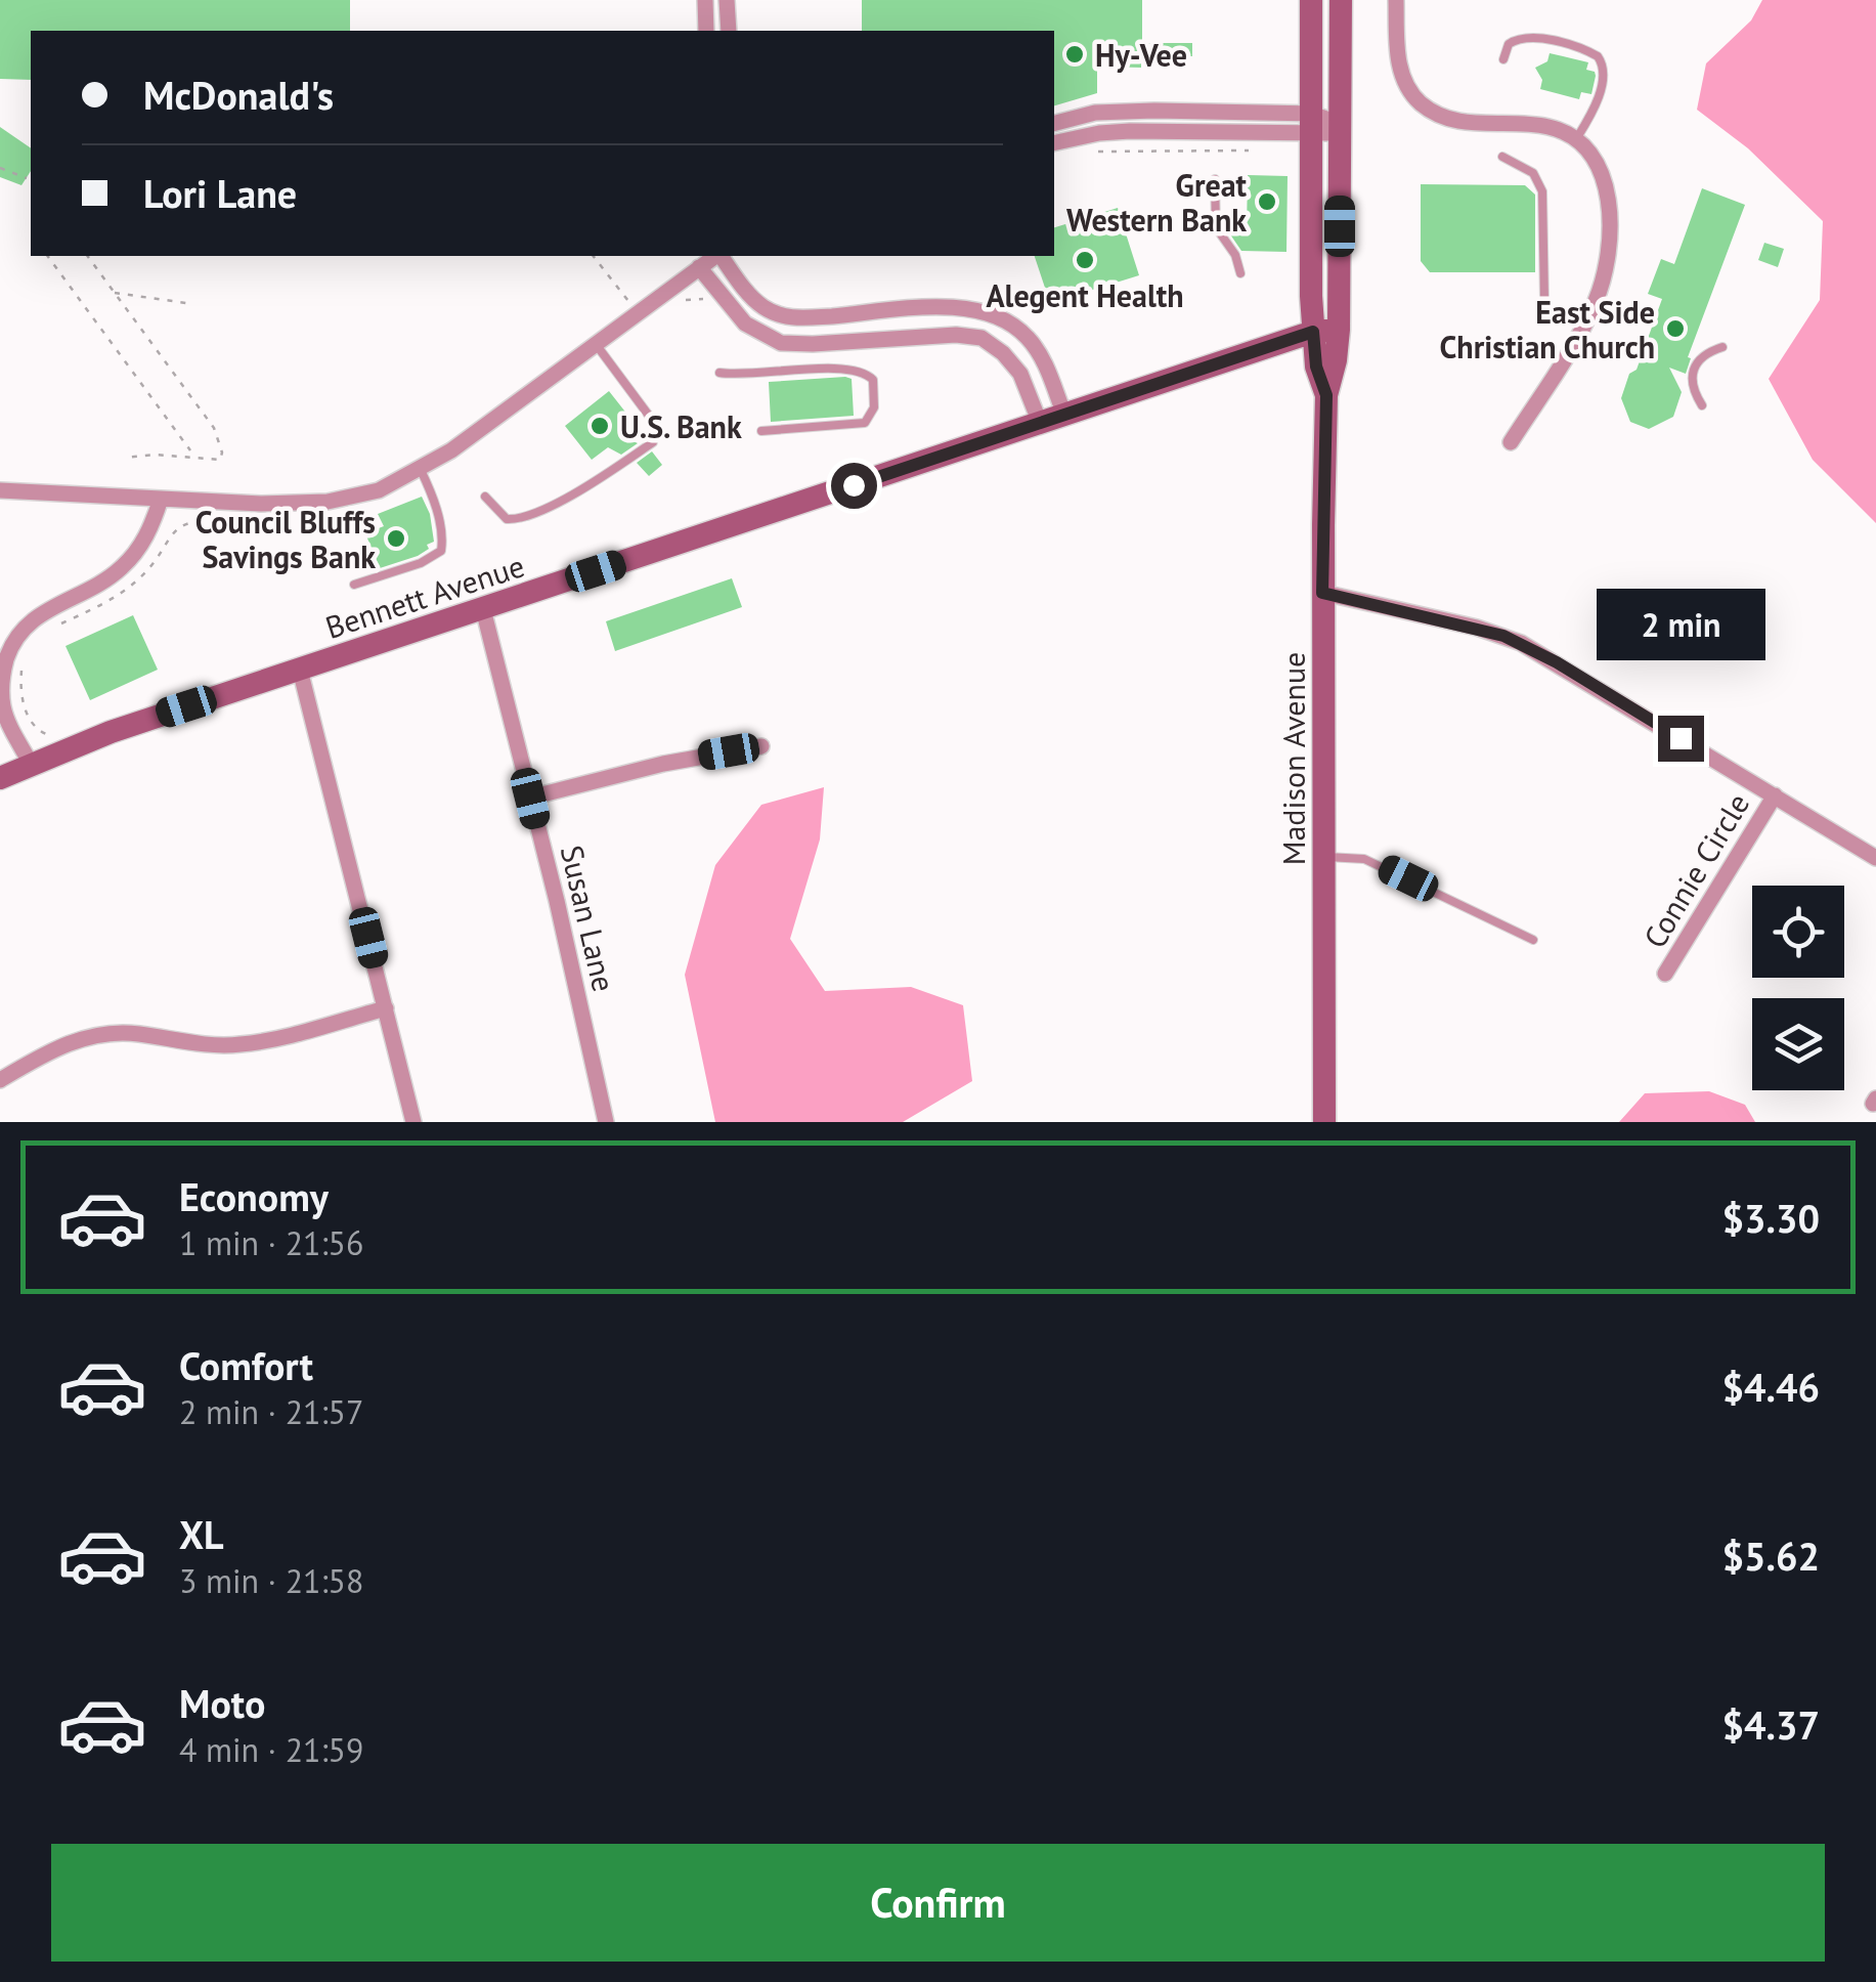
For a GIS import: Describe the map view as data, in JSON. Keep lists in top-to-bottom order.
{
  "streets": {
    "main road": ["Bennett Avenue", "Madison Avenue"],
    "street": ["Connie Circle", "Susan Lane"]
  },
  "crossings": [
    ["Bennett Avenue", "Madison Avenue"],
    ["Bennett Avenue", "Susan Lane"]
  ],
  "places": [
    "Hy-Vee",
    "Great Western Bank",
    "Alegent Health",
    "East Side Christian Church",
    "U.S. Bank",
    "Council Bluffs Savings Bank"
  ],
  "page": {
    "banner": ["McDonald's", "Lori Lane"],
    "bubble": "2 min",
    "list": [
      {
        "name": "Economy",
        "note": "1 min · 21:56",
        "value": "$3.30"
      },
      {
        "name": "Comfort",
        "note": "2 min · 21:57",
        "value": "$4.46"
      },
      {
        "name": "XL",
        "note": "3 min · 21:58",
        "value": "$5.62"
      },
      {
        "name": "Moto",
        "note": "4 min · 21:59",
        "value": "$4.37"
      }
    ],
    "buttons": "Confirm"
  }
}
